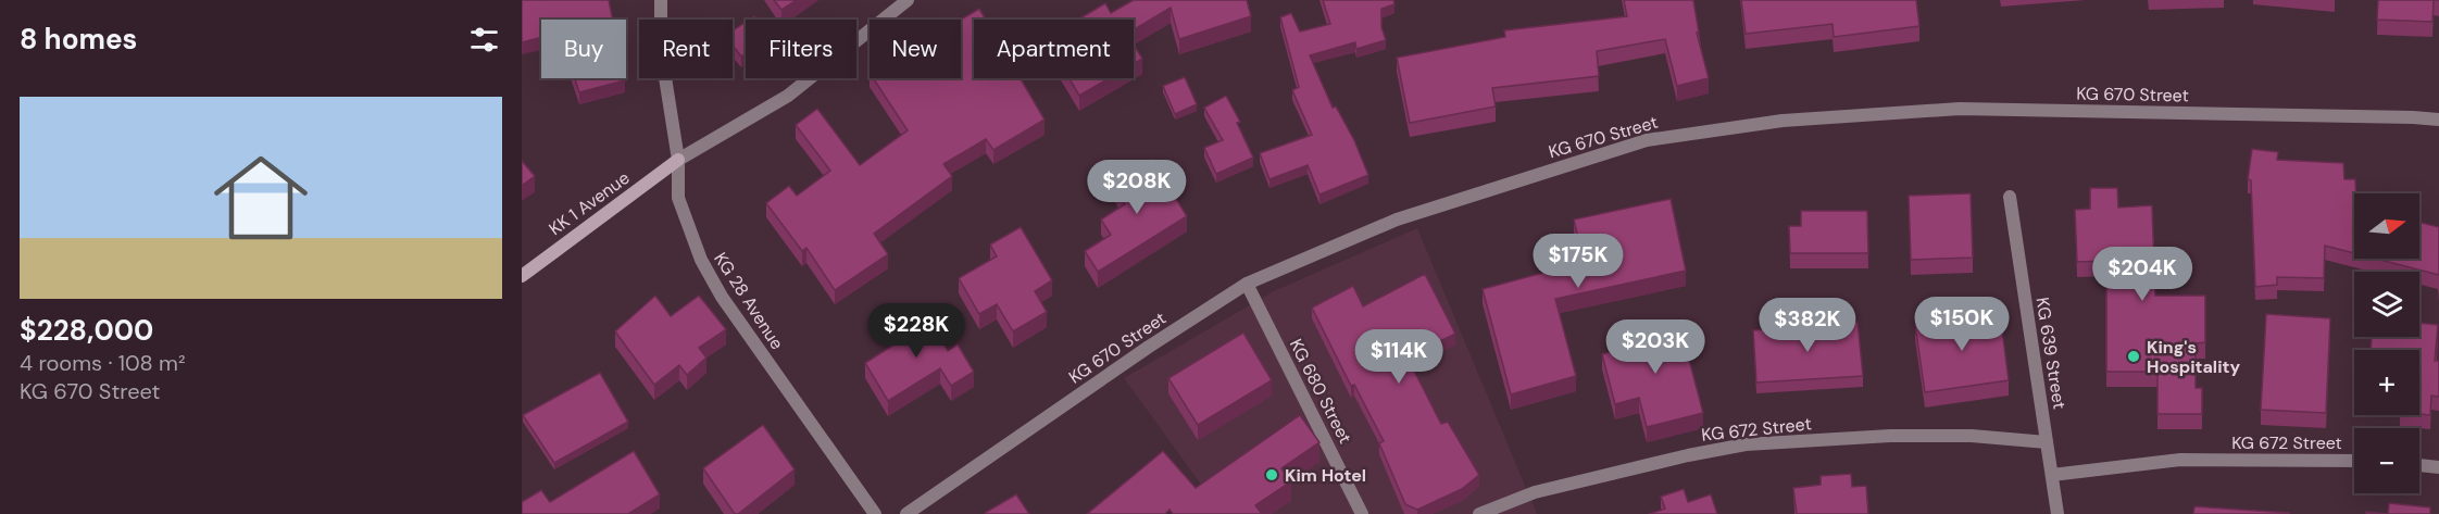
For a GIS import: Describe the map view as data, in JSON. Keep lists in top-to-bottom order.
{
  "streets": {
    "main road": ["KK 1 Avenue"],
    "street": [
      "KG 670 Street",
      "KG 28 Avenue",
      "KG 639 Street",
      "KG 680 Street",
      "KG 672 Street"
    ]
  },
  "crossings": [
    ["KG 670 Street", "KG 680 Street"],
    ["KK 1 Avenue", "KG 28 Avenue"],
    ["KG 639 Street", "KG 672 Street"]
  ],
  "places": ["King's Hospitality", "Kim Hotel"],
  "north": "right",
  "page": {
    "heading": "8 homes",
    "chip": [
      "Buy",
      "Rent",
      "Filters",
      "New",
      "Apartment"
    ],
    "list": [
      {
        "name": "$228,000",
        "note": "4 rooms · 108 m² · KG 670 Street"
      }
    ],
    "price": [
      "$208K",
      "$175K",
      "$204K",
      "$150K",
      "$382K",
      "$228K",
      "$203K",
      "$114K"
    ],
    "map_buttons": ["+", "−"]
  }
}
